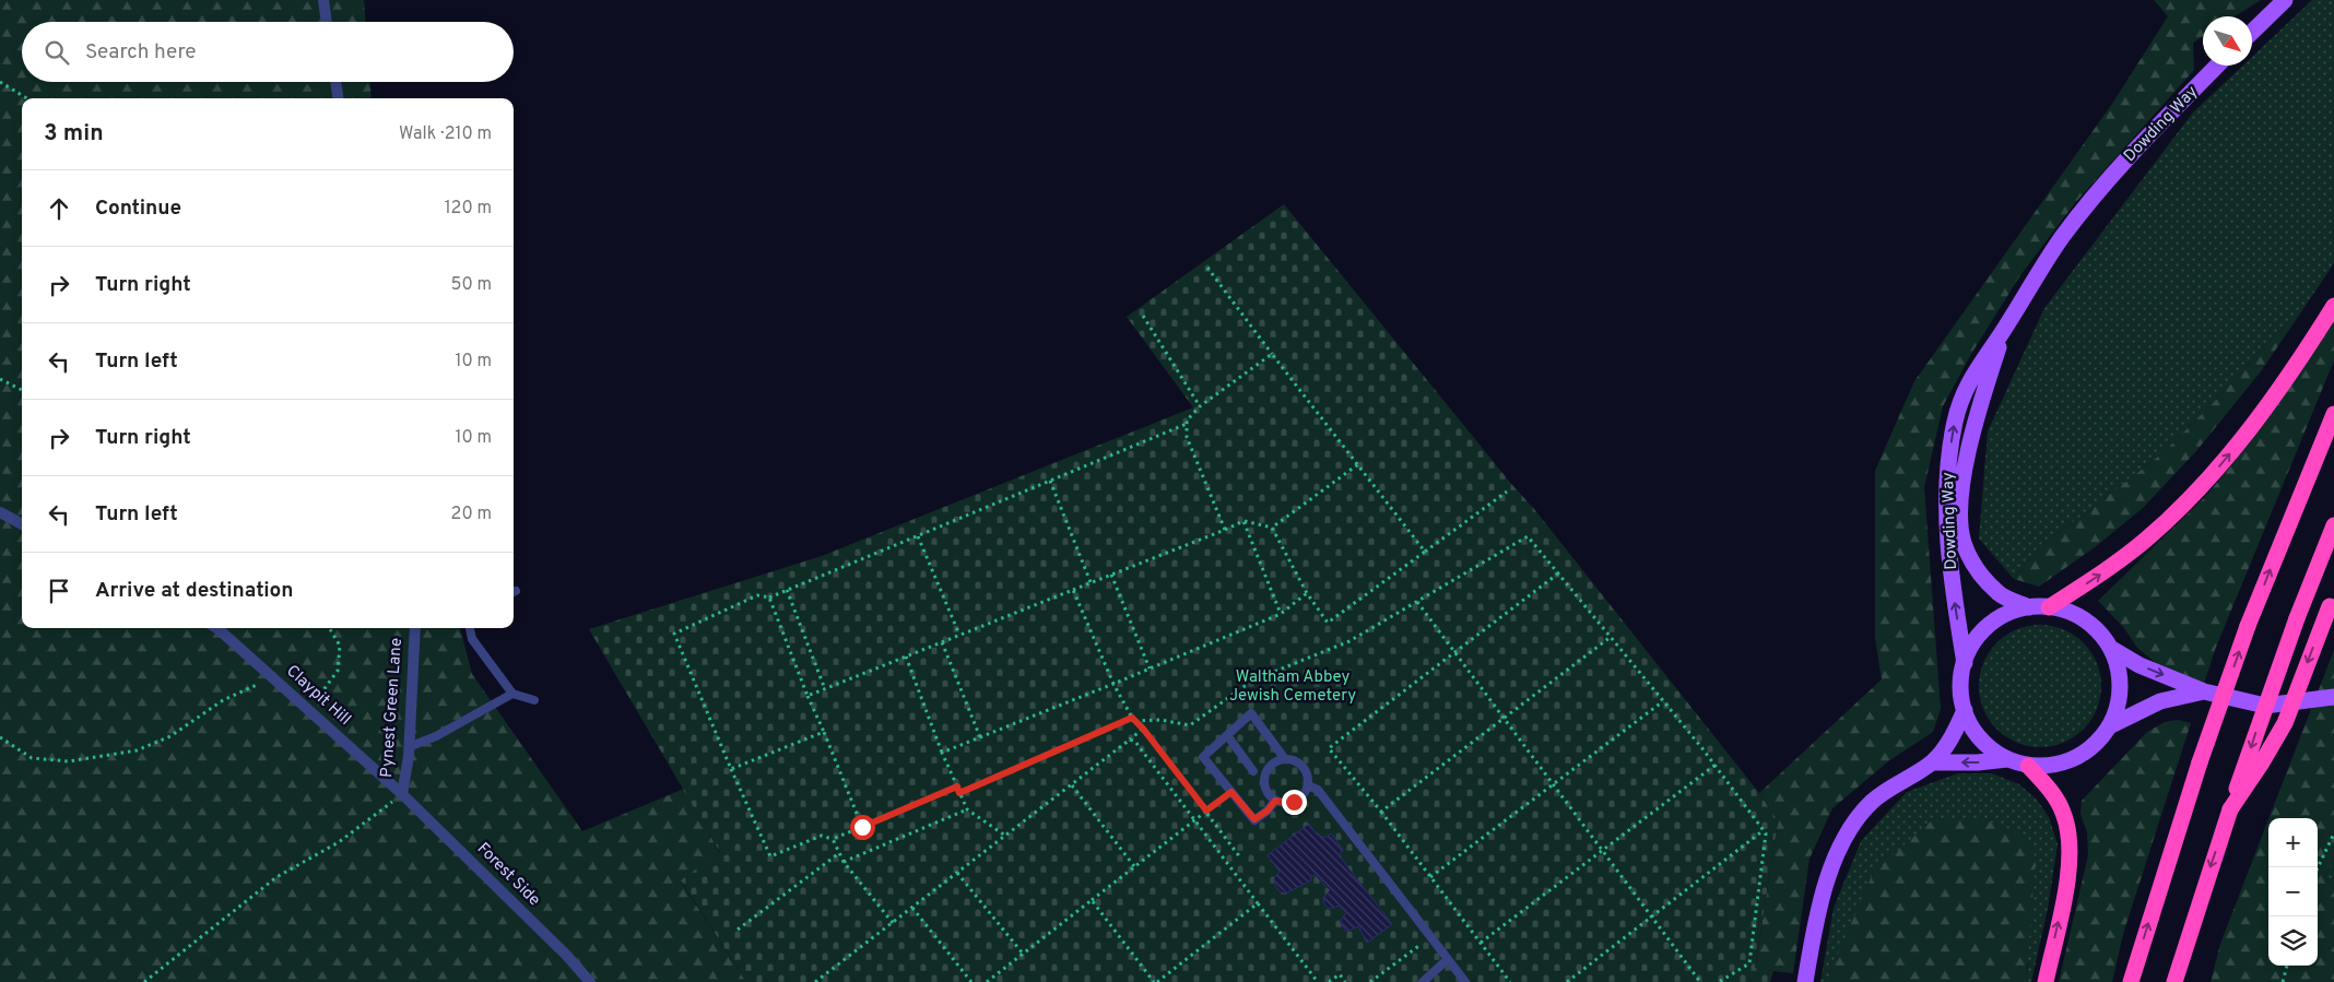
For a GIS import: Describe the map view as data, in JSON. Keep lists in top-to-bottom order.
{
  "streets": {
    "main road": ["Dowding Way"],
    "street": ["Claypit Hill", "Pynest Green Lane", "Forest Side"]
  },
  "crossings": [
    ["Claypit Hill", "Pynest Green Lane"],
    ["Claypit Hill", "Forest Side"],
    ["Pynest Green Lane", "Forest Side"]
  ],
  "parks": ["Waltham Abbey Jewish Cemetery"],
  "north": "bottom right",
  "page": {
    "search": "Search here",
    "heading": ["3 min", "Walk · 210 m"],
    "list": [
      ["Continue", "120 m"],
      ["Turn right", "50 m"],
      ["Turn left", "10 m"],
      ["Turn right", "10 m"],
      ["Turn left", "20 m"],
      "Arrive at destination"
    ],
    "map_buttons": ["+", "−"]
  }
}
